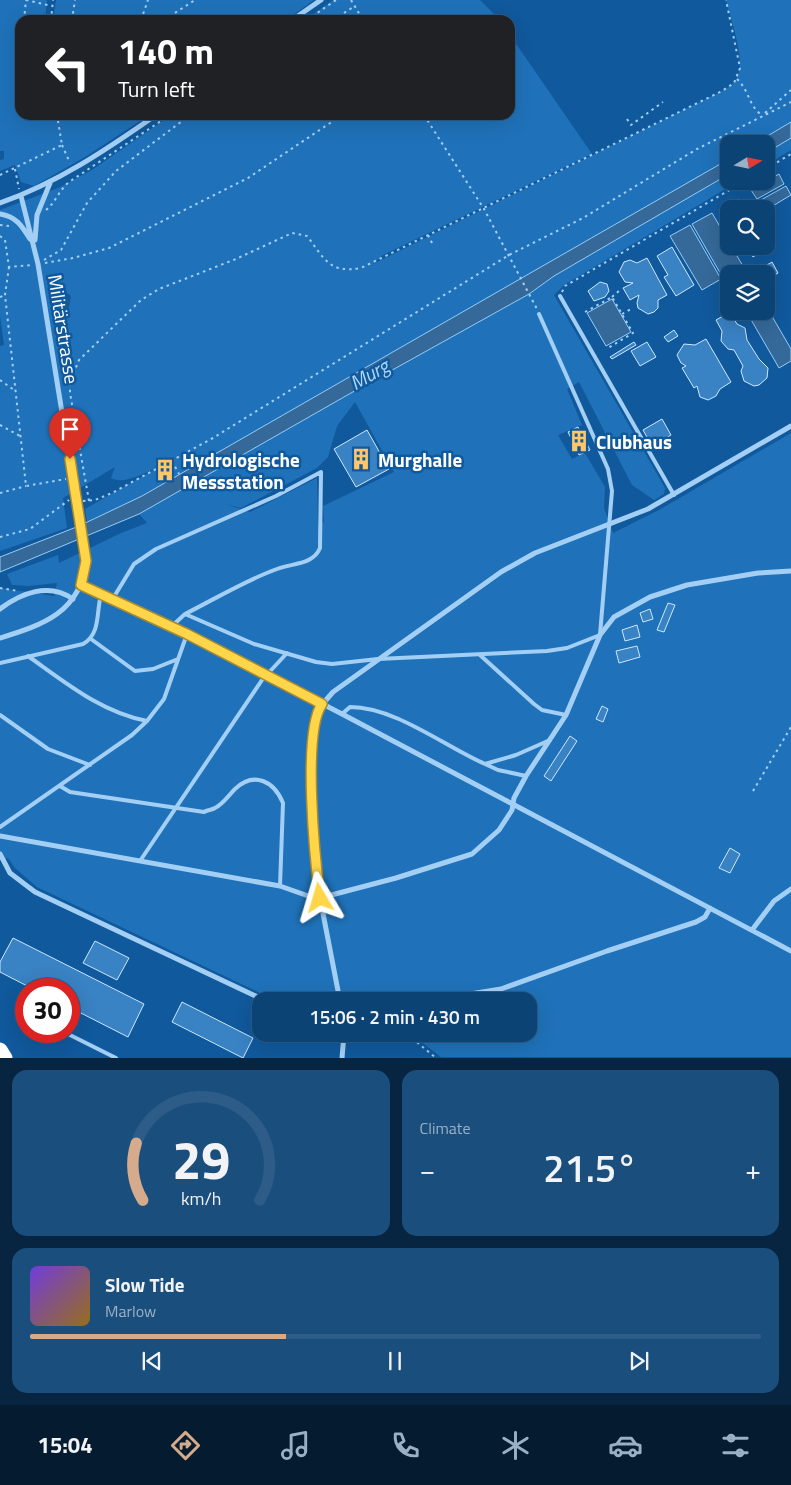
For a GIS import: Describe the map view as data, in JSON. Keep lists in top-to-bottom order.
{
  "streets": {
    "street": ["Militärstrasse"]
  },
  "water": ["Murg"],
  "places": {
    "building": ["Clubhaus", "Murghalle", "Hydrologische Messstation"]
  },
  "north": "right",
  "page": {
    "turn": ["140 m", "Turn left"],
    "limit": "30",
    "trip": "15:06 · 2 min · 430 m",
    "tile": "Climate",
    "heat": ["−", "21.5°", "+"],
    "song": ["Slow Tide", "Marlow"],
    "tabs": "15:04",
    "gauge": ["29", "km/h"]
  }
}
